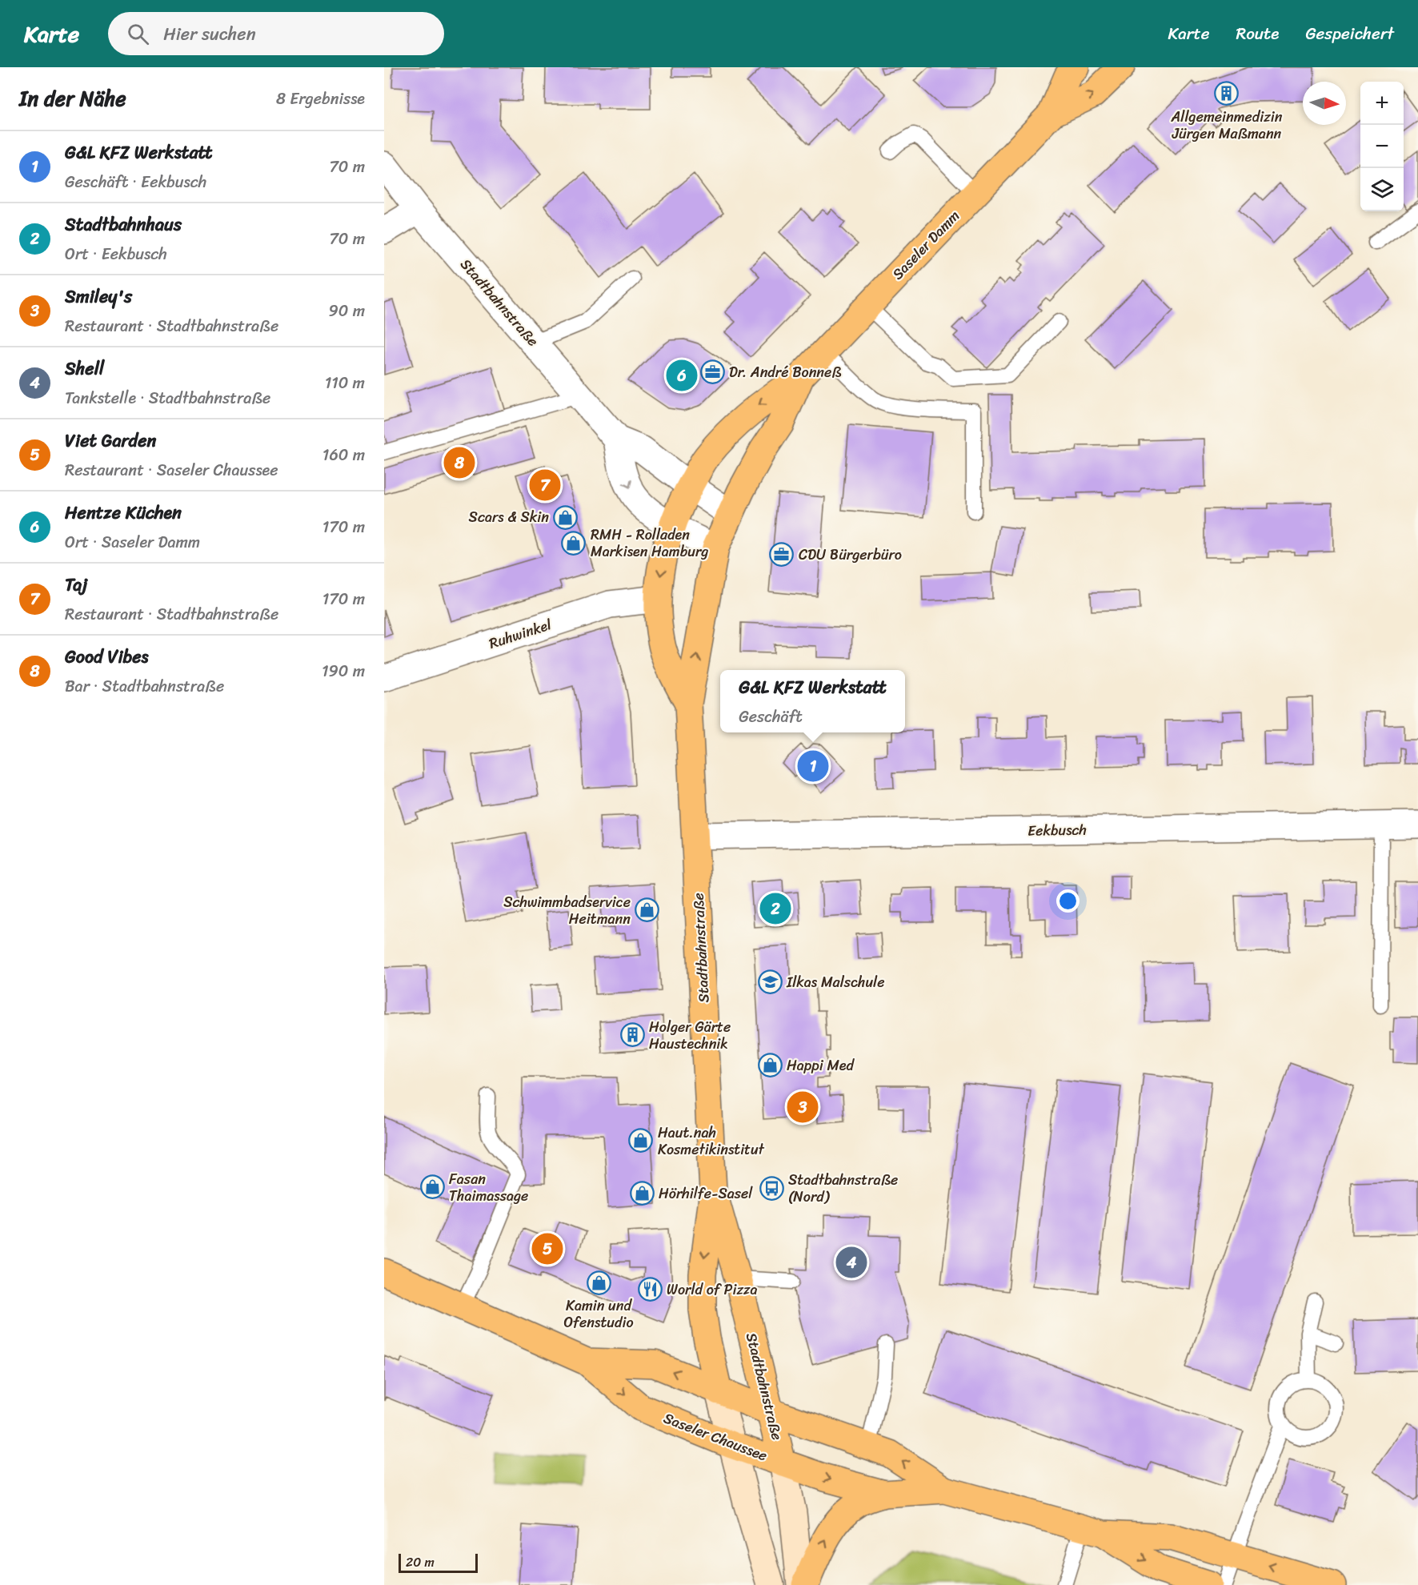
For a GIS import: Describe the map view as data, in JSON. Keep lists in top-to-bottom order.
{
  "streets": {
    "main road": ["Saseler Damm", "Stadtbahnstraße", "Saseler Chaussee"],
    "street": ["Ruhwinkel", "Eekbusch"]
  },
  "crossings": [
    ["Saseler Damm", "Stadtbahnstraße"],
    ["Stadtbahnstraße", "Ruhwinkel"],
    ["Stadtbahnstraße", "Eekbusch"],
    ["Stadtbahnstraße", "Saseler Chaussee"]
  ],
  "places": {
    "building": ["Allgemeinmedizin Jürgen Maßmann", "Holger Gärte Haustechnik"],
    "office": ["Dr. André Bonneß", "CDU Bürgerbüro"],
    "shop": [
      "Scars & Skin",
      "RMH - Rolladen Markisen Hamburg",
      "Schwimmbadservice Heitmann",
      "Happi Med",
      "Haut.nah Kosmetikinstitut",
      "Fasan Thaimassage",
      "Hörhilfe-Sasel",
      "Kamin und Ofenstudio"
    ],
    "school or university": ["Ilkas Malschule"],
    "bus stop": ["Stadtbahnstraße (Nord)"],
    "restaurant": ["World of Pizza"]
  },
  "scale_bar": "20 m",
  "north": "right",
  "page": {
    "header": "Karte",
    "search": "Hier suchen",
    "nav": ["Karte", "Route", "Gespeichert"],
    "heading": ["In der Nähe", "8 Ergebnisse"],
    "map_buttons": ["+", "−"],
    "list": [
      {
        "mark": "1",
        "name": "G&L KFZ Werkstatt",
        "note": "Geschäft · Eekbusch",
        "value": "70 m"
      },
      {
        "mark": "2",
        "name": "Stadtbahnhaus",
        "note": "Ort · Eekbusch",
        "value": "70 m"
      },
      {
        "mark": "3",
        "name": "Smiley's",
        "note": "Restaurant · Stadtbahnstraße",
        "value": "90 m"
      },
      {
        "mark": "4",
        "name": "Shell",
        "note": "Tankstelle · Stadtbahnstraße",
        "value": "110 m"
      },
      {
        "mark": "5",
        "name": "Viet Garden",
        "note": "Restaurant · Saseler Chaussee",
        "value": "160 m"
      },
      {
        "mark": "6",
        "name": "Hentze Küchen",
        "note": "Ort · Saseler Damm",
        "value": "170 m"
      },
      {
        "mark": "7",
        "name": "Taj",
        "note": "Restaurant · Stadtbahnstraße",
        "value": "170 m"
      },
      {
        "mark": "8",
        "name": "Good Vibes",
        "note": "Bar · Stadtbahnstraße",
        "value": "190 m"
      }
    ],
    "pins": [
      "6",
      "8",
      "7",
      "1",
      "2",
      "3",
      "5",
      "4"
    ],
    "popup": ["G&L KFZ Werkstatt", "Geschäft"],
    "scale": "20 m"
  }
}
